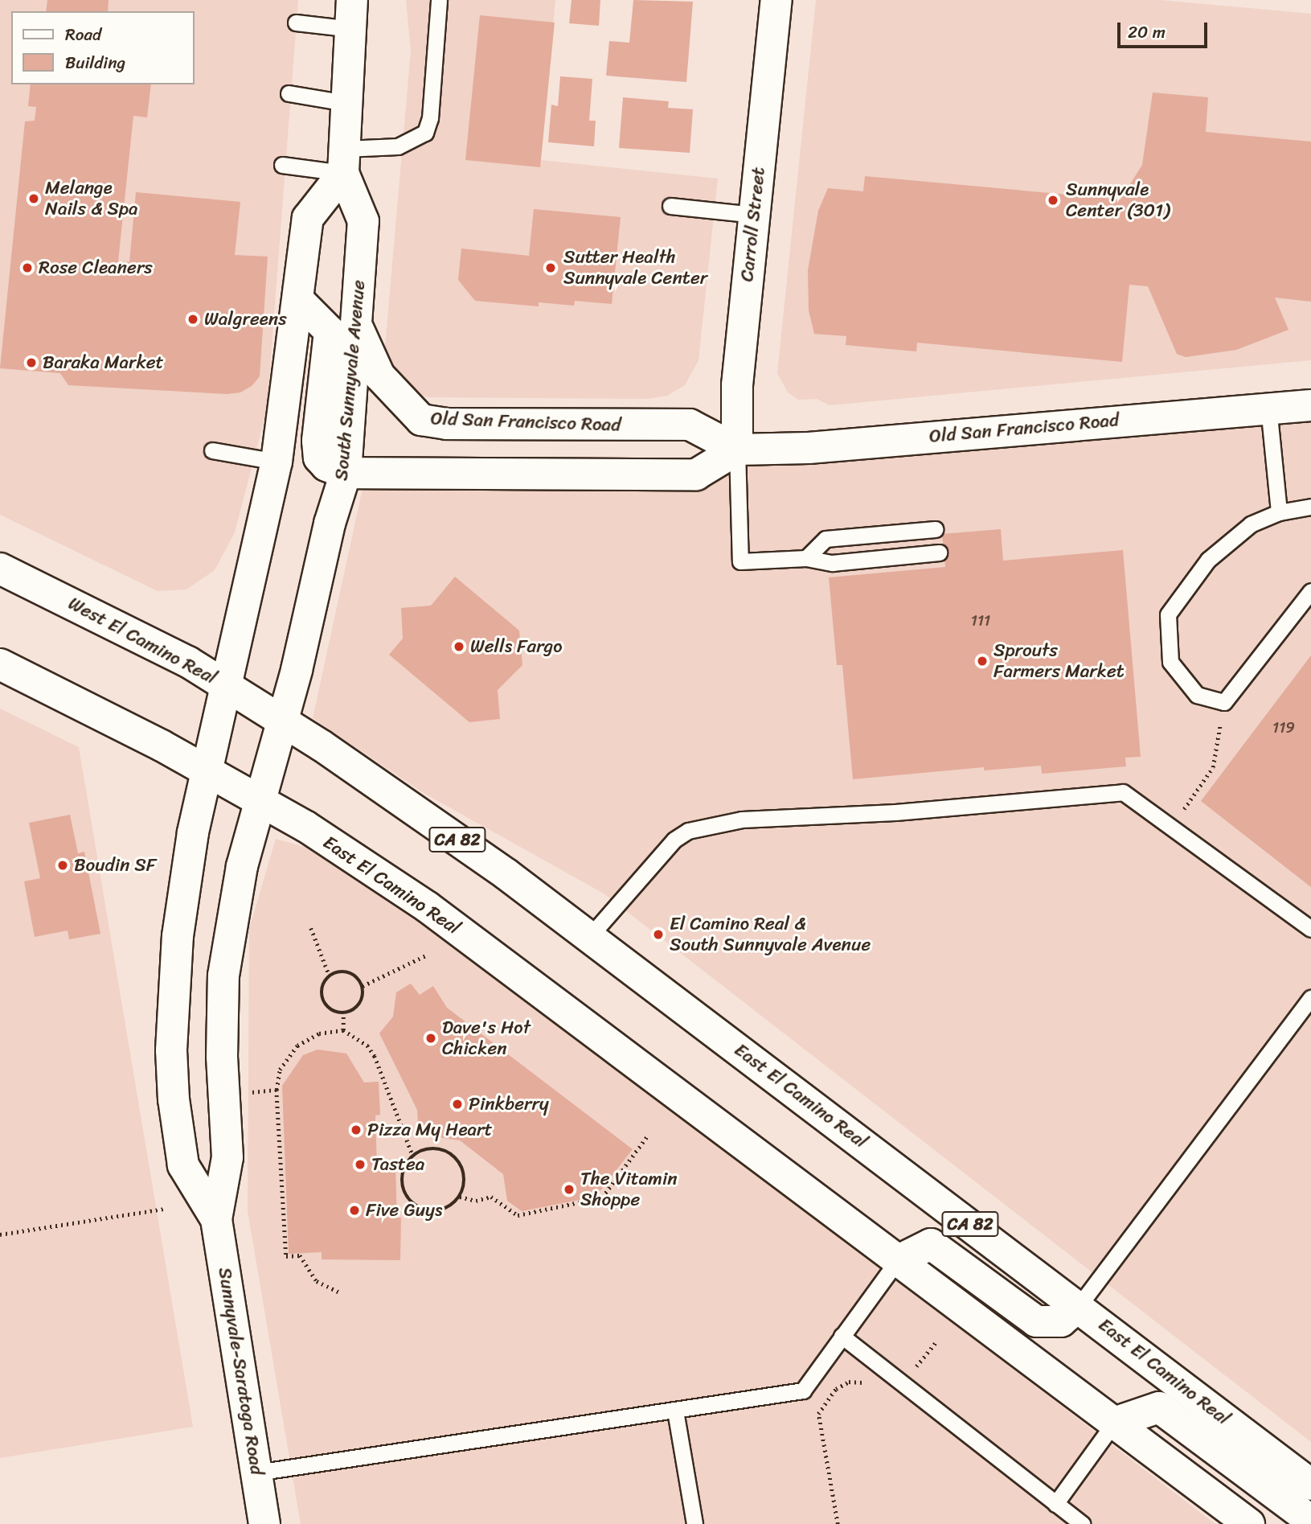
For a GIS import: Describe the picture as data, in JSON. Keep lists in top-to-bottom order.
{
  "streets": {
    "main road": [
      "Carroll Street",
      "South Sunnyvale Avenue",
      "Old San Francisco Road",
      "West El Camino Real",
      "CA 82",
      "East El Camino Real",
      "Sunnyvale-Saratoga Road"
    ]
  },
  "crossings": [
    ["Carroll Street", "Old San Francisco Road"],
    ["South Sunnyvale Avenue", "Old San Francisco Road"],
    ["South Sunnyvale Avenue", "West El Camino Real"],
    ["South Sunnyvale Avenue", "East El Camino Real"],
    ["South Sunnyvale Avenue", "Sunnyvale-Saratoga Road"],
    ["West El Camino Real", "East El Camino Real"],
    ["West El Camino Real", "Sunnyvale-Saratoga Road"],
    ["East El Camino Real", "Sunnyvale-Saratoga Road"]
  ],
  "places": [
    "Melange Nails & Spa",
    "Sunnyvale Center (301)",
    "Rose Cleaners",
    "Sutter Health Sunnyvale Center",
    "Walgreens",
    "Baraka Market",
    "Wells Fargo",
    "Sprouts Farmers Market",
    "Boudin SF",
    "El Camino Real & South Sunnyvale Avenue",
    "Dave's Hot Chicken",
    "Pinkberry",
    "Pizza My Heart",
    "Tastea",
    "The Vitamin Shoppe",
    "Five Guys"
  ],
  "house_numbers": ["111", "119"],
  "legend": ["Road", "Building"],
  "scale_bar": "20 m"
}
